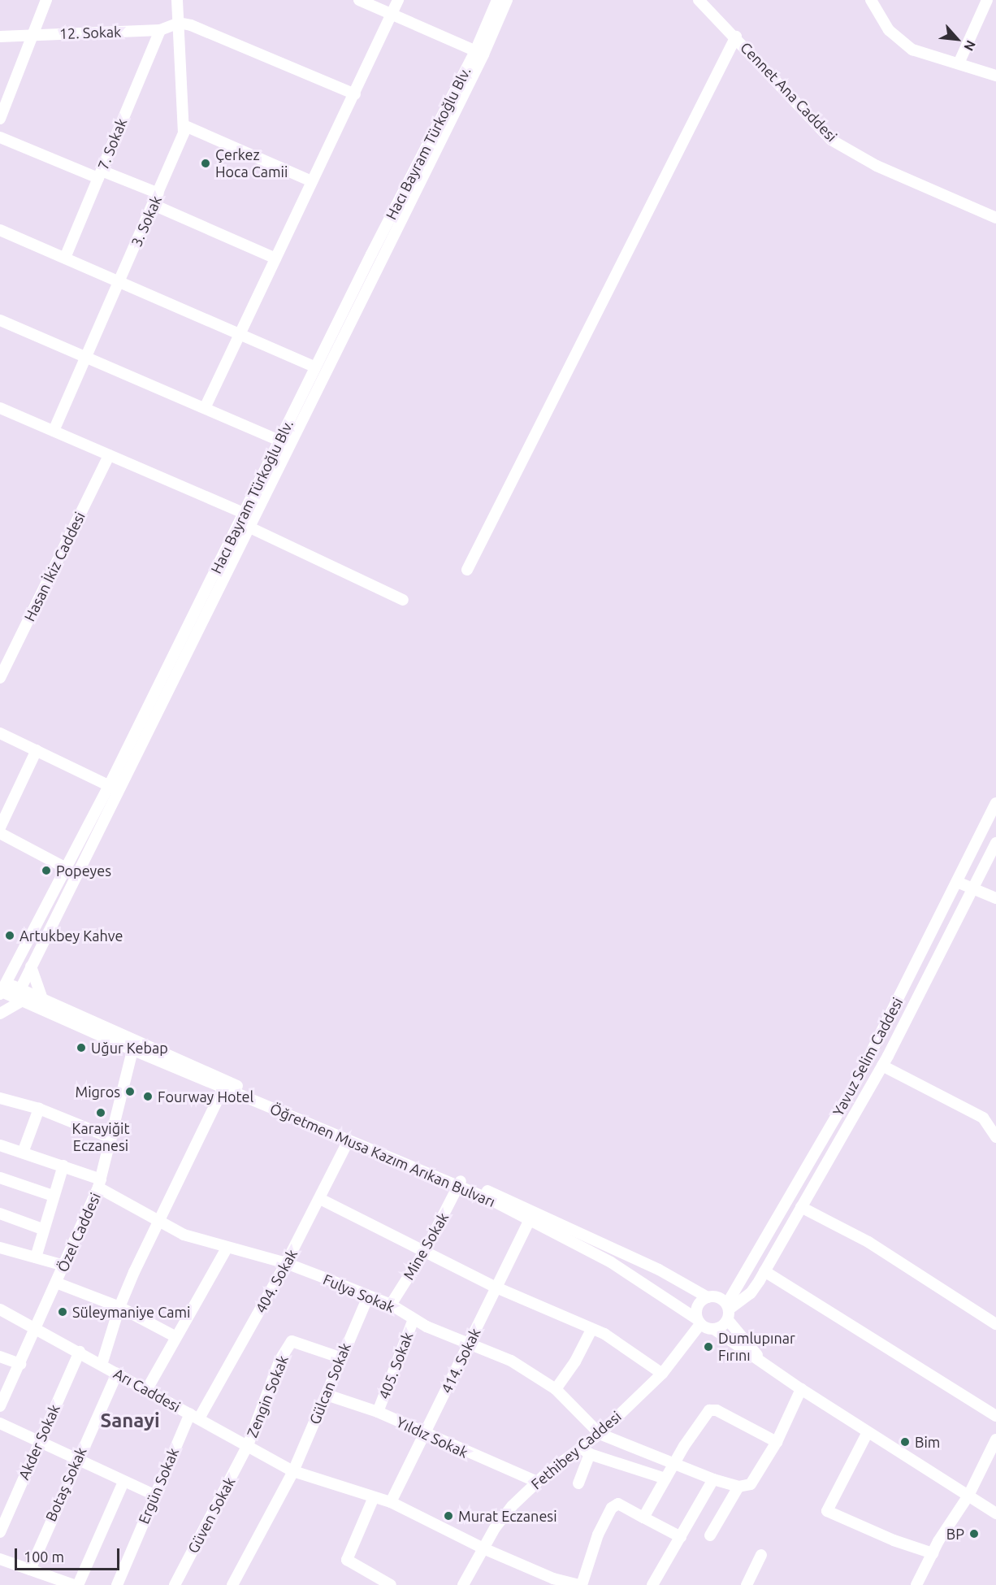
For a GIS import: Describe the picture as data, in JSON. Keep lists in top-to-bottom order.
{
  "streets": {
    "street": [
      "12. Sokak",
      "Cennet Ana Caddesi",
      "Hacı Bayram Türkoğlu Blv.",
      "7. Sokak",
      "3. Sokak",
      "Hasan İkiz Caddesi",
      "Yavuz Selim Caddesi",
      "Öğretmen Musa Kazım Arıkan Bulvarı",
      "Özel Caddesi",
      "Mine Sokak",
      "404. Sokak",
      "Fulya Sokak",
      "414. Sokak",
      "405. Sokak",
      "Gülcan Sokak",
      "Arı Caddesi",
      "Zengin Sokak",
      "Yıldız Sokak",
      "Akder Sokak",
      "Fethibey Caddesi",
      "Botaş Sokak",
      "Ergün Sokak",
      "Güven Sokak"
    ]
  },
  "crossings": [
    ["12. Sokak", "7. Sokak"],
    ["12. Sokak", "3. Sokak"],
    ["Hacı Bayram Türkoğlu Blv.", "Öğretmen Musa Kazım Arıkan Bulvarı"],
    ["Yavuz Selim Caddesi", "Öğretmen Musa Kazım Arıkan Bulvarı"],
    ["Yavuz Selim Caddesi", "Fethibey Caddesi"],
    ["Öğretmen Musa Kazım Arıkan Bulvarı", "Özel Caddesi"],
    ["Öğretmen Musa Kazım Arıkan Bulvarı", "Mine Sokak"],
    ["Öğretmen Musa Kazım Arıkan Bulvarı", "404. Sokak"],
    ["Öğretmen Musa Kazım Arıkan Bulvarı", "414. Sokak"],
    ["Öğretmen Musa Kazım Arıkan Bulvarı", "Fethibey Caddesi"],
    ["Özel Caddesi", "Fulya Sokak"],
    ["Özel Caddesi", "Arı Caddesi"],
    ["Mine Sokak", "Fulya Sokak"],
    ["404. Sokak", "Fulya Sokak"],
    ["404. Sokak", "Arı Caddesi"],
    ["404. Sokak", "Ergün Sokak"],
    ["Fulya Sokak", "414. Sokak"],
    ["Fulya Sokak", "405. Sokak"],
    ["Fulya Sokak", "Gülcan Sokak"],
    ["Fulya Sokak", "Fethibey Caddesi"],
    ["414. Sokak", "Arı Caddesi"],
    ["414. Sokak", "Yıldız Sokak"],
    ["405. Sokak", "Yıldız Sokak"],
    ["Gülcan Sokak", "Arı Caddesi"],
    ["Gülcan Sokak", "Zengin Sokak"],
    ["Gülcan Sokak", "Yıldız Sokak"],
    ["Arı Caddesi", "Zengin Sokak"],
    ["Arı Caddesi", "Akder Sokak"],
    ["Arı Caddesi", "Fethibey Caddesi"],
    ["Arı Caddesi", "Botaş Sokak"],
    ["Arı Caddesi", "Ergün Sokak"],
    ["Arı Caddesi", "Güven Sokak"],
    ["Zengin Sokak", "Güven Sokak"],
    ["Yıldız Sokak", "Fethibey Caddesi"]
  ],
  "districts": ["Sanayi"],
  "places": [
    "Çerkez Hoca Camii",
    "Popeyes",
    "Artukbey Kahve",
    "Uğur Kebap",
    "Migros",
    "Fourway Hotel",
    "Karayiğit Eczanesi",
    "Süleymaniye Cami",
    "Dumlupınar Fırını",
    "Bim",
    "Murat Eczanesi",
    "BP"
  ],
  "scale_bar": "100 m",
  "north": "bottom right"
}
